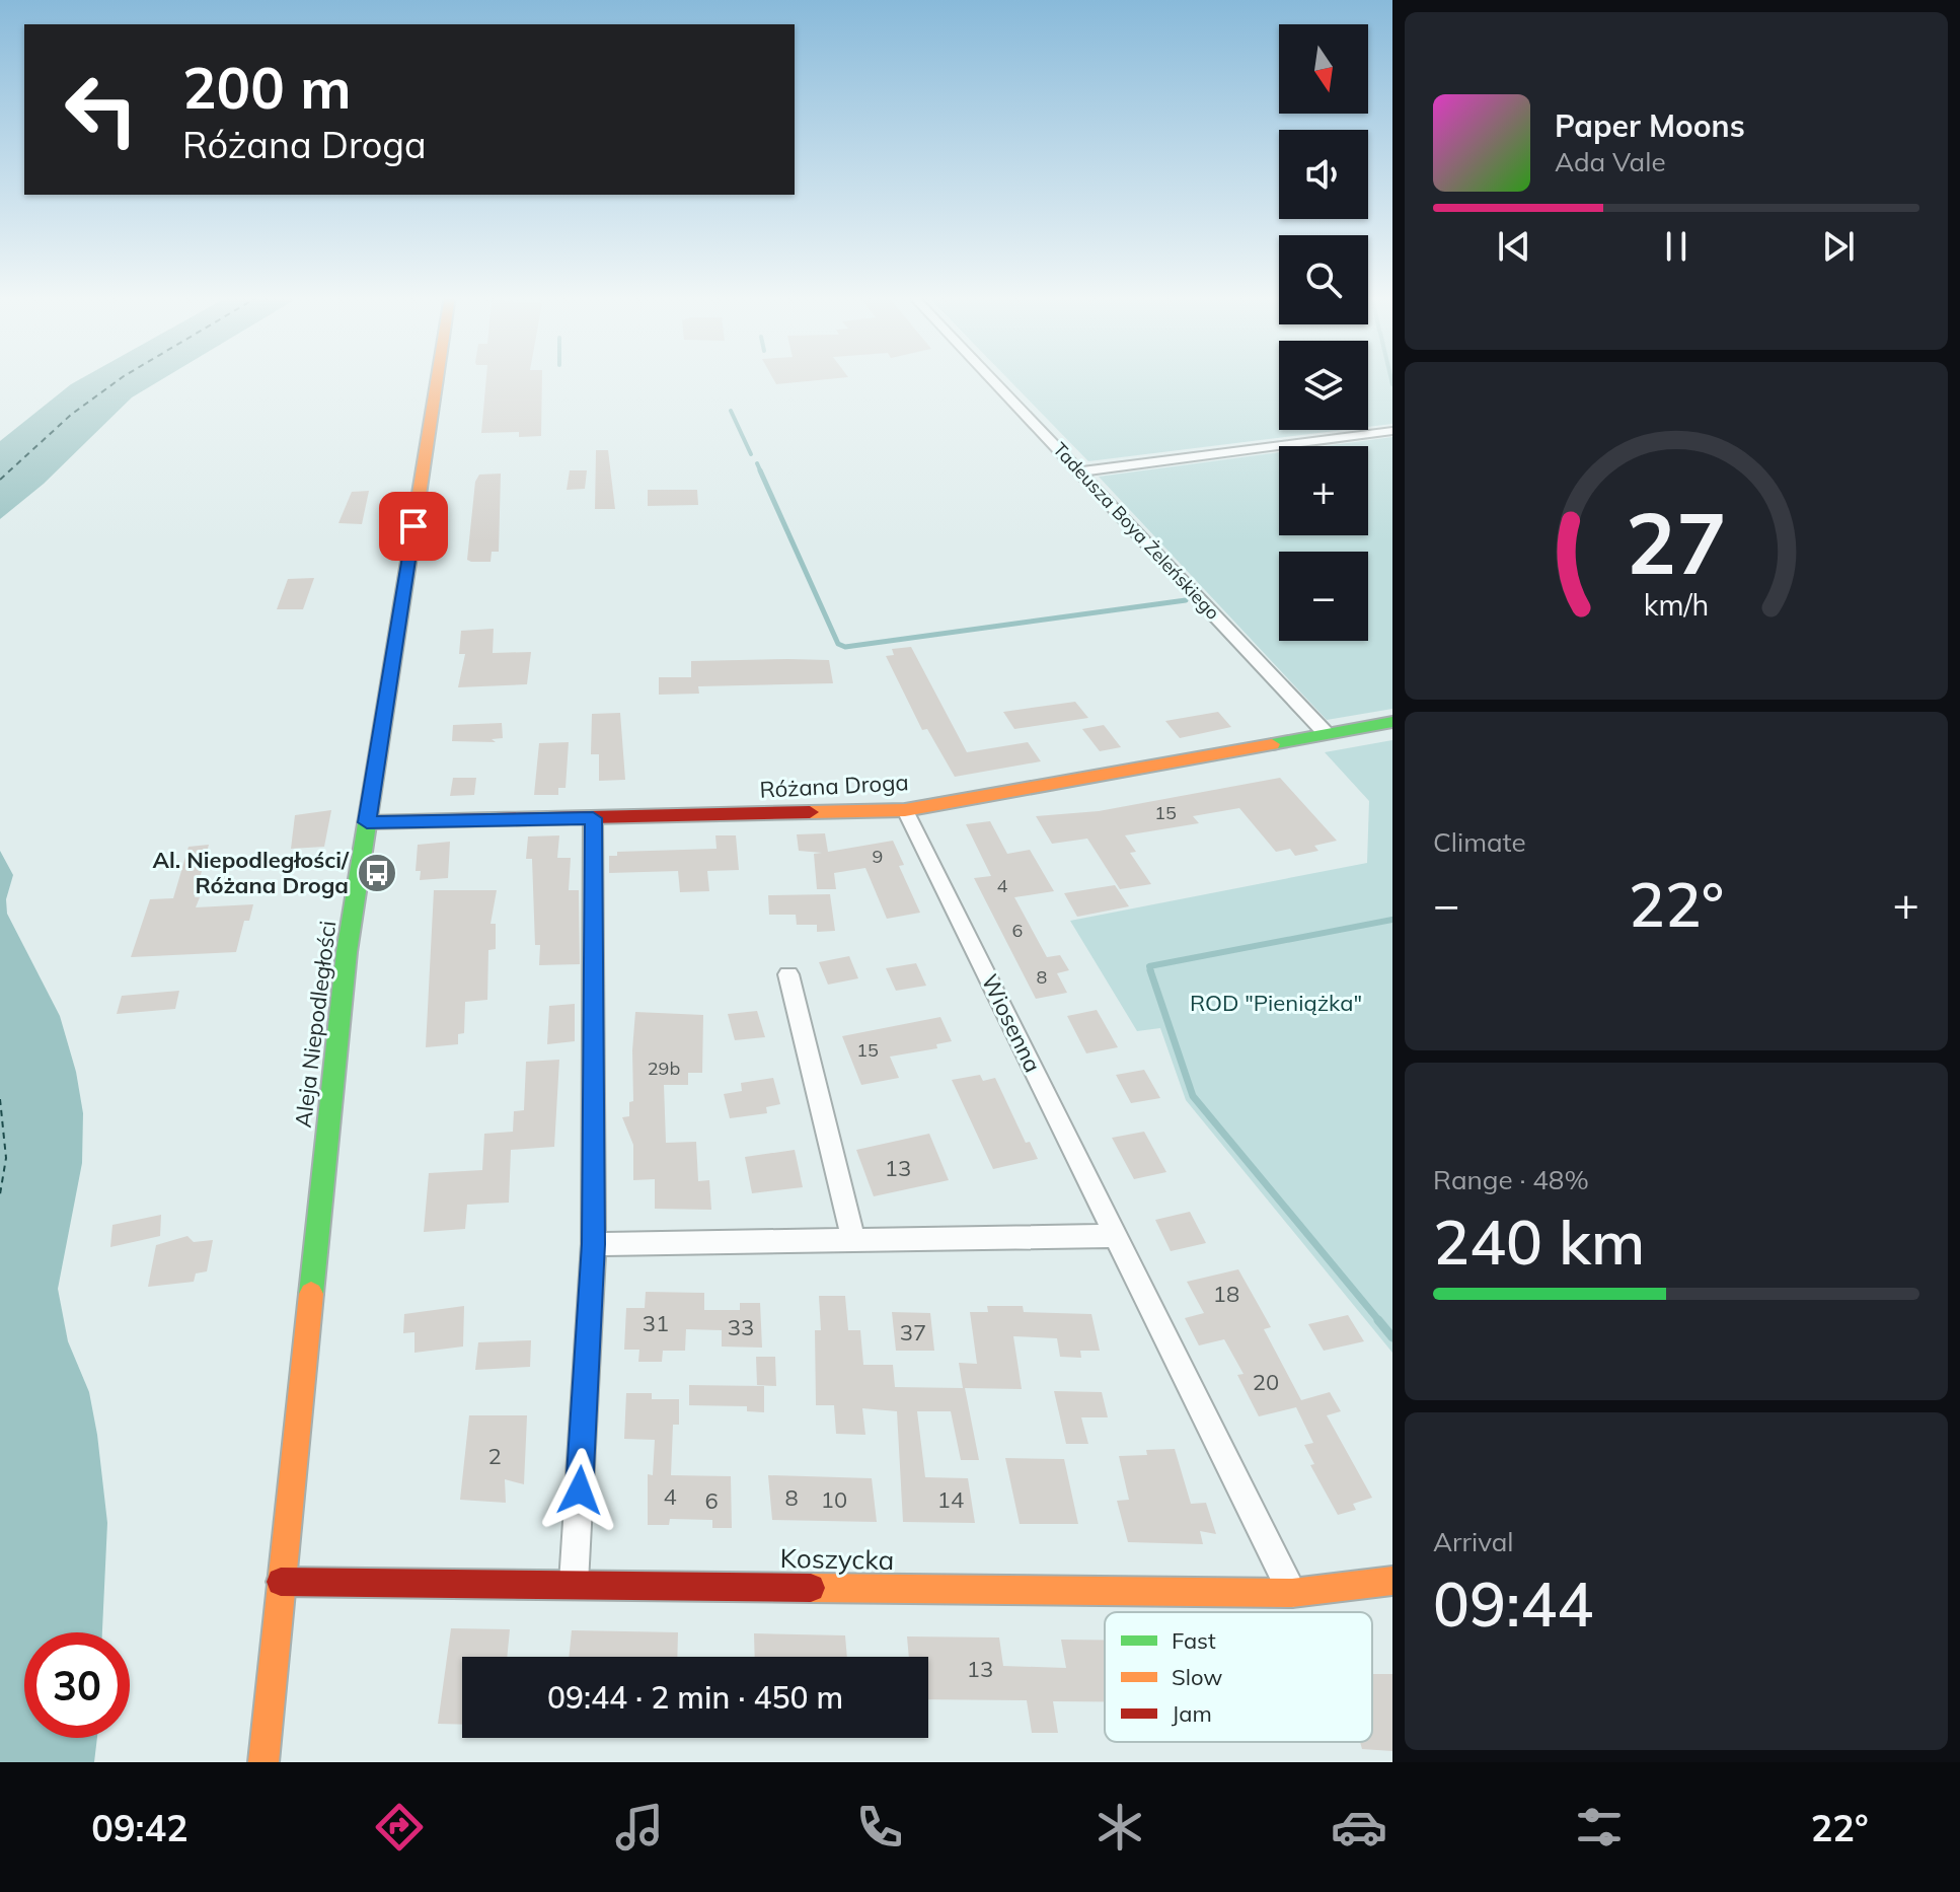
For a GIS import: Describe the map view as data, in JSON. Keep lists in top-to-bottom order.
{
  "streets": {
    "street": [
      "Tadeusza Boya Żeleńskiego",
      "Różana Droga",
      "Wiosenna",
      "Aleja Niepodległości",
      "Koszycka"
    ]
  },
  "crossings": [
    ["Tadeusza Boya Żeleńskiego", "Różana Droga"],
    ["Różana Droga", "Wiosenna"],
    ["Różana Droga", "Aleja Niepodległości"],
    ["Wiosenna", "Koszycka"],
    ["Aleja Niepodległości", "Koszycka"]
  ],
  "parks": ["ROD \"Pieniążka\""],
  "places": {
    "bus stop": ["Al. Niepodległości/ Różana Droga"]
  },
  "house_numbers": [
    "15",
    "9",
    "4",
    "6",
    "8",
    "15",
    "29b",
    "13",
    "18",
    "31",
    "33",
    "37",
    "20",
    "2",
    "4",
    "8",
    "10",
    "14",
    "6",
    "13"
  ],
  "legend": ["Fast", "Slow", "Jam"],
  "north": "bottom",
  "page": {
    "map_buttons": ["+", "−"],
    "turn": ["200 m", "Różana Droga"],
    "song": ["Paper Moons", "Ada Vale"],
    "tile": [
      "Climate",
      ["Range · 48%", "240 km"],
      ["Arrival", "09:44"]
    ],
    "heat": ["−", "22°", "+"],
    "limit": "30",
    "trip": "09:44 · 2 min · 450 m",
    "tabs": ["09:42", "22°"],
    "gauge": ["27", "km/h"]
  }
}
